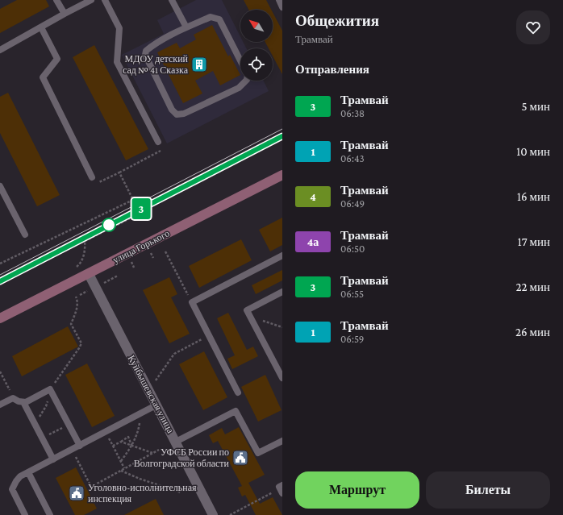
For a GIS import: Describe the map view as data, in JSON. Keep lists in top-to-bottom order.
{
  "streets": {
    "street": ["улица Горького", "Куйбышевская улица"]
  },
  "crossings": [
    ["улица Горького", "Куйбышевская улица"]
  ],
  "places": {
    "building": ["МДОУ детский сад № 41 Сказка"],
    "public building": ["УФСБ России по Волгоградской области", "Уголовно-исполнительная инспекция"]
  },
  "lines": ["tram line 3"],
  "north": "top left",
  "page": {
    "on_map": "3",
    "heading": [
      ["Общежития", "Трамвай"],
      "Отправления"
    ],
    "list": [
      {
        "mark": "3",
        "name": "Трамвай",
        "note": "06:38",
        "value": "5 мин"
      },
      {
        "mark": "1",
        "name": "Трамвай",
        "note": "06:43",
        "value": "10 мин"
      },
      {
        "mark": "4",
        "name": "Трамвай",
        "note": "06:49",
        "value": "16 мин"
      },
      {
        "mark": "4а",
        "name": "Трамвай",
        "note": "06:50",
        "value": "17 мин"
      },
      {
        "mark": "3",
        "name": "Трамвай",
        "note": "06:55",
        "value": "22 мин"
      },
      {
        "mark": "1",
        "name": "Трамвай",
        "note": "06:59",
        "value": "26 мин"
      }
    ],
    "buttons": ["Маршрут", "Билеты"]
  }
}
